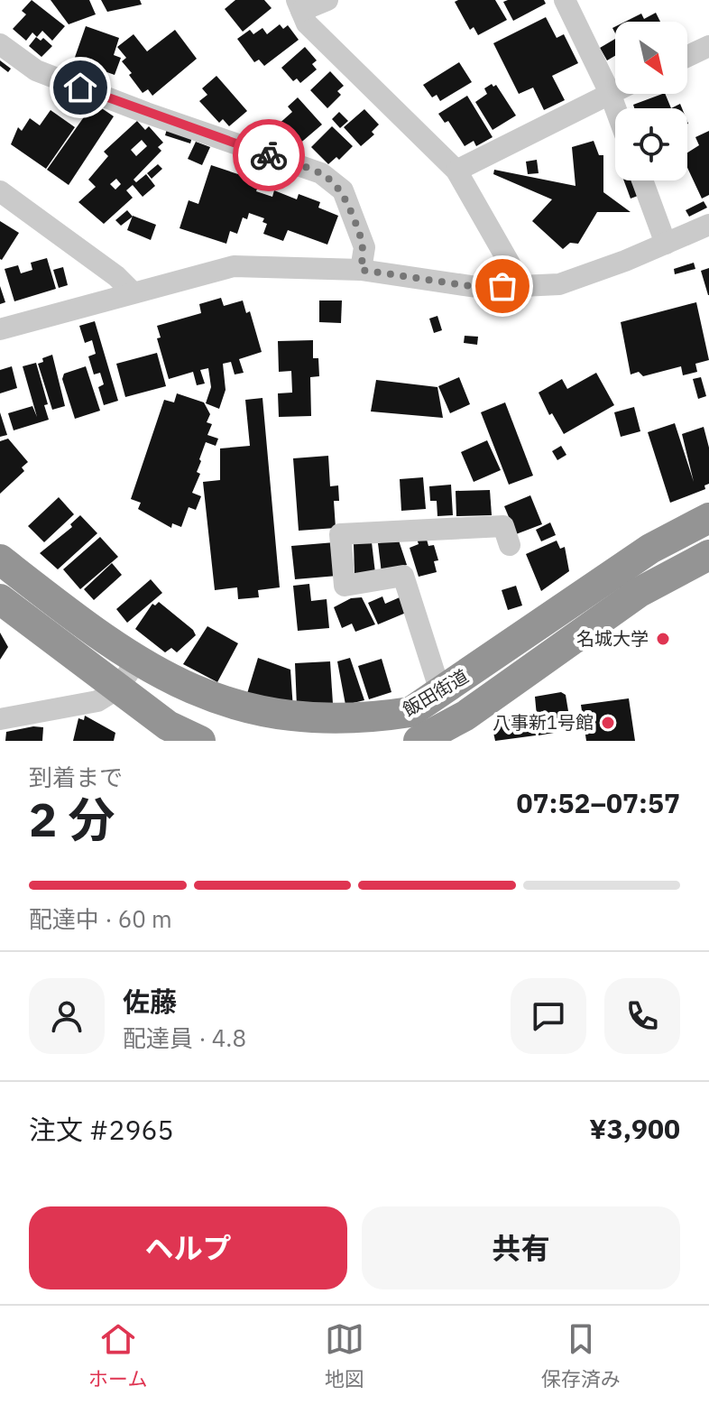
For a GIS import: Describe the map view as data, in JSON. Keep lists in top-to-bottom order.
{
  "streets": {
    "highway": ["飯田街道"]
  },
  "places": ["名城大学", "八事新1号館"],
  "north": "bottom right",
  "page": {
    "heading": ["2 分", "到着まで", "07:52–07:57"],
    "panel": [
      "佐藤",
      "配達員 · 4.8",
      "注文 #2965",
      "¥3,900"
    ],
    "bar": "配達中 · 60 m",
    "buttons": ["ヘルプ", "共有"],
    "tabs": ["ホーム", "地図", "保存済み"]
  }
}
